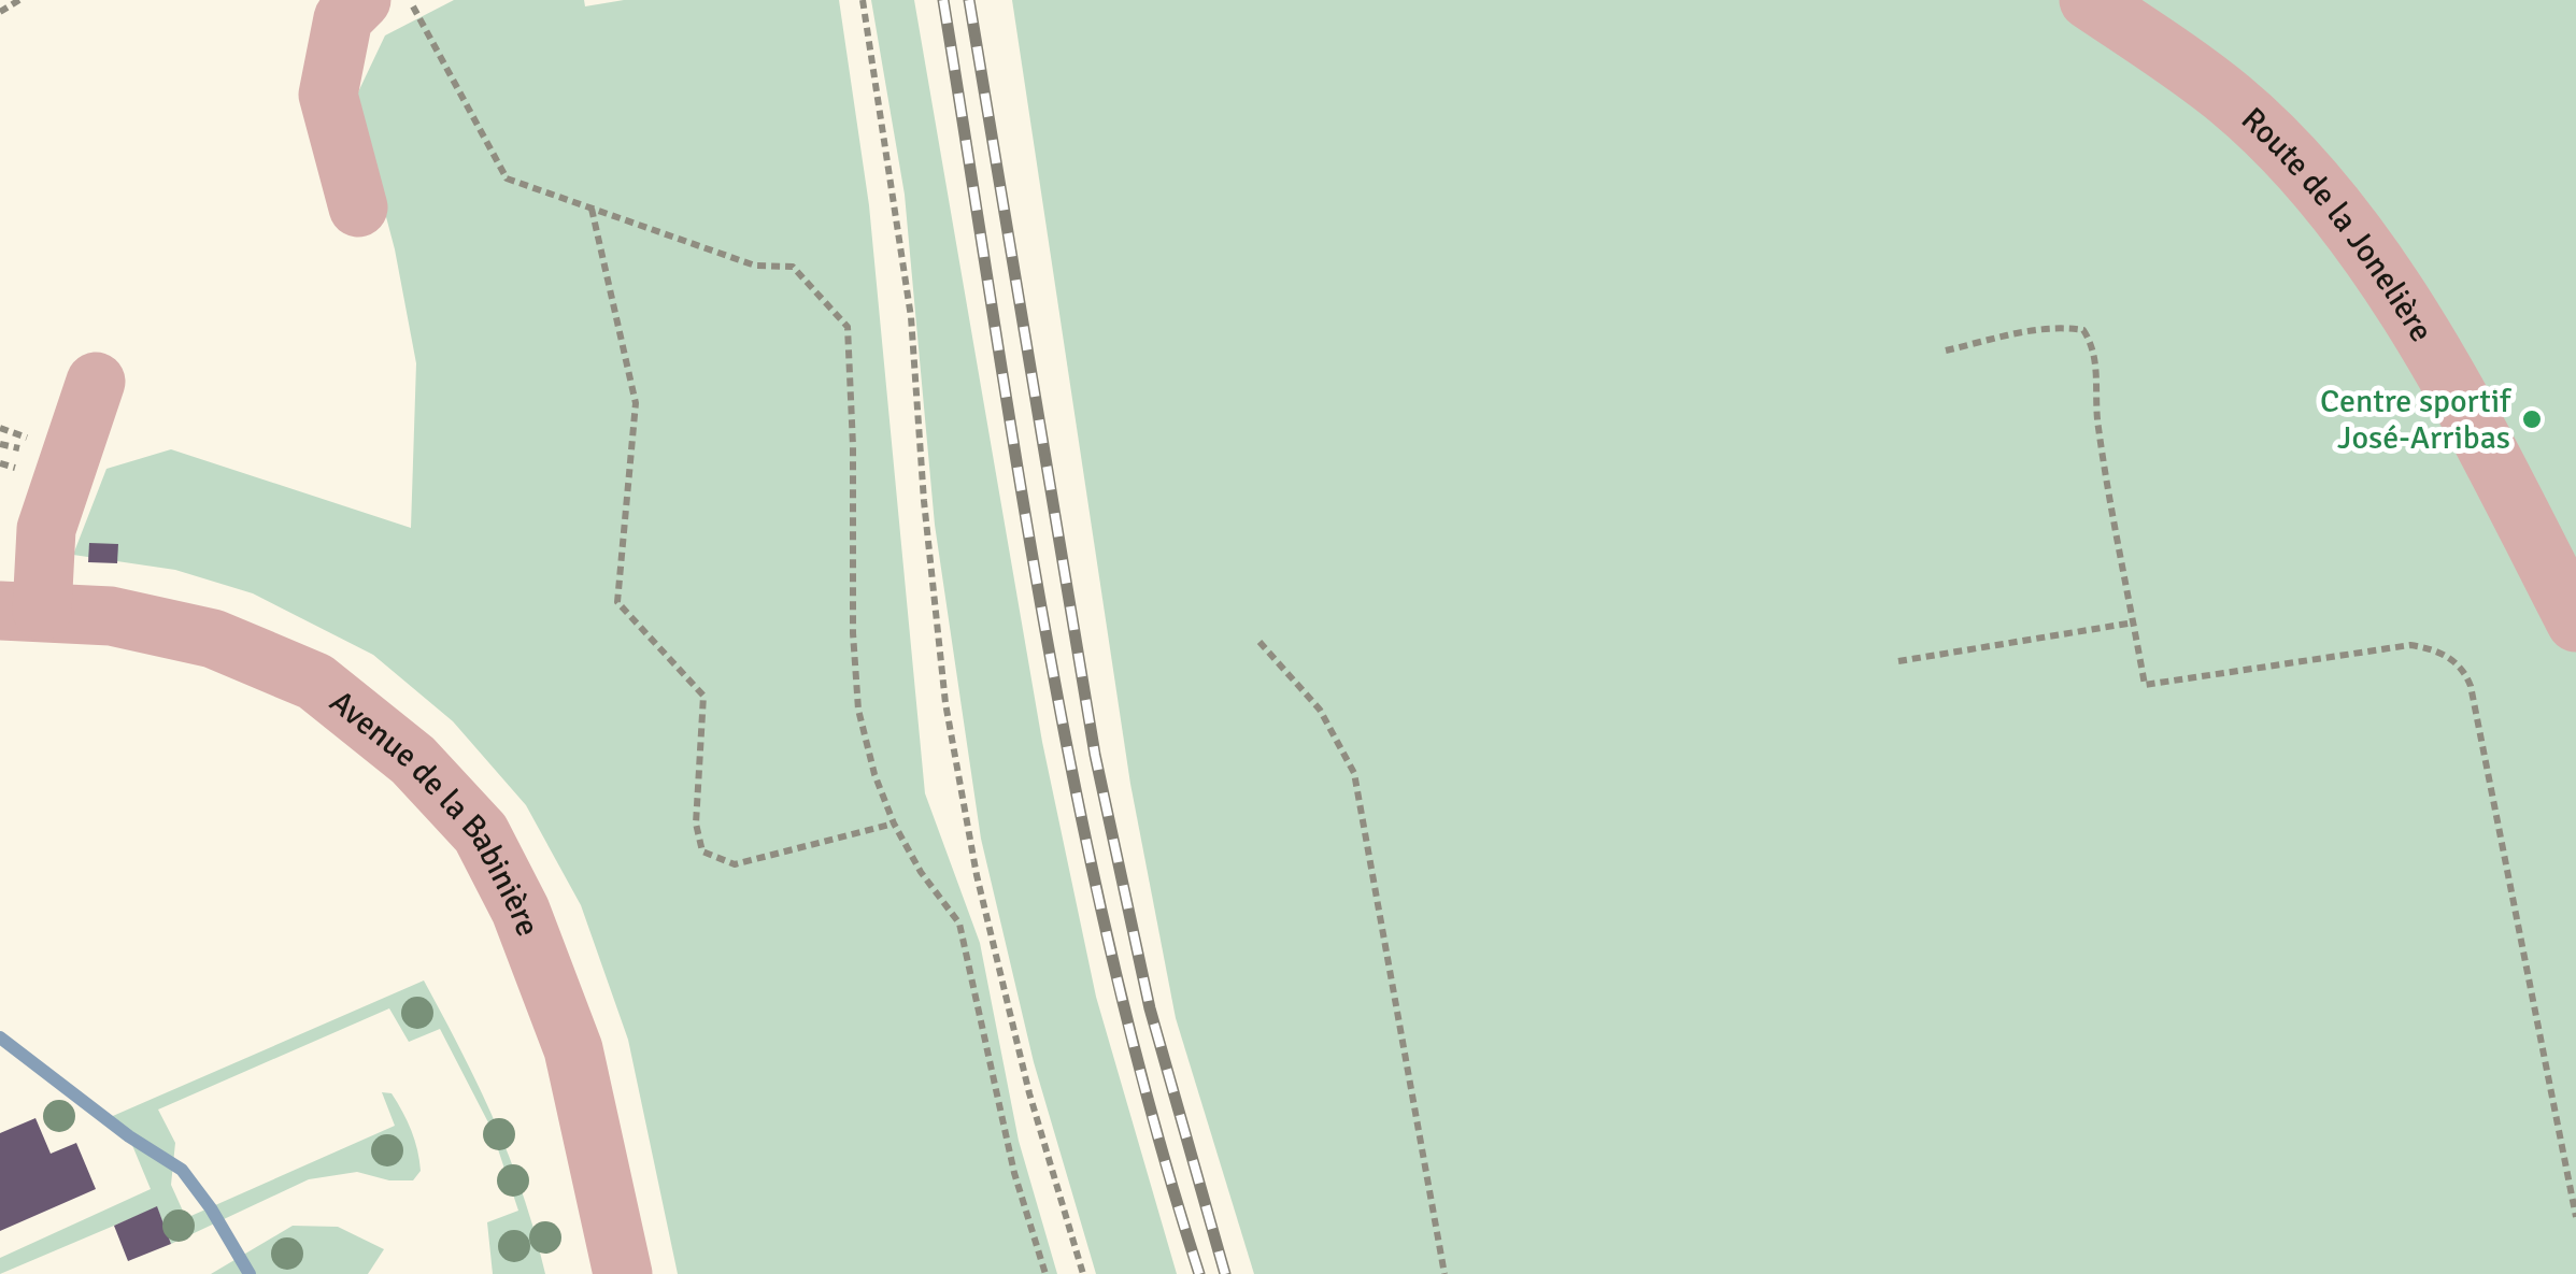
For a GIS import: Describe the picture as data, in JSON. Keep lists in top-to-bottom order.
{
  "streets": {
    "street": ["Route de la Jonelière", "Avenue de la Babinière"]
  },
  "places": ["Centre sportif José-Arribas"]
}
